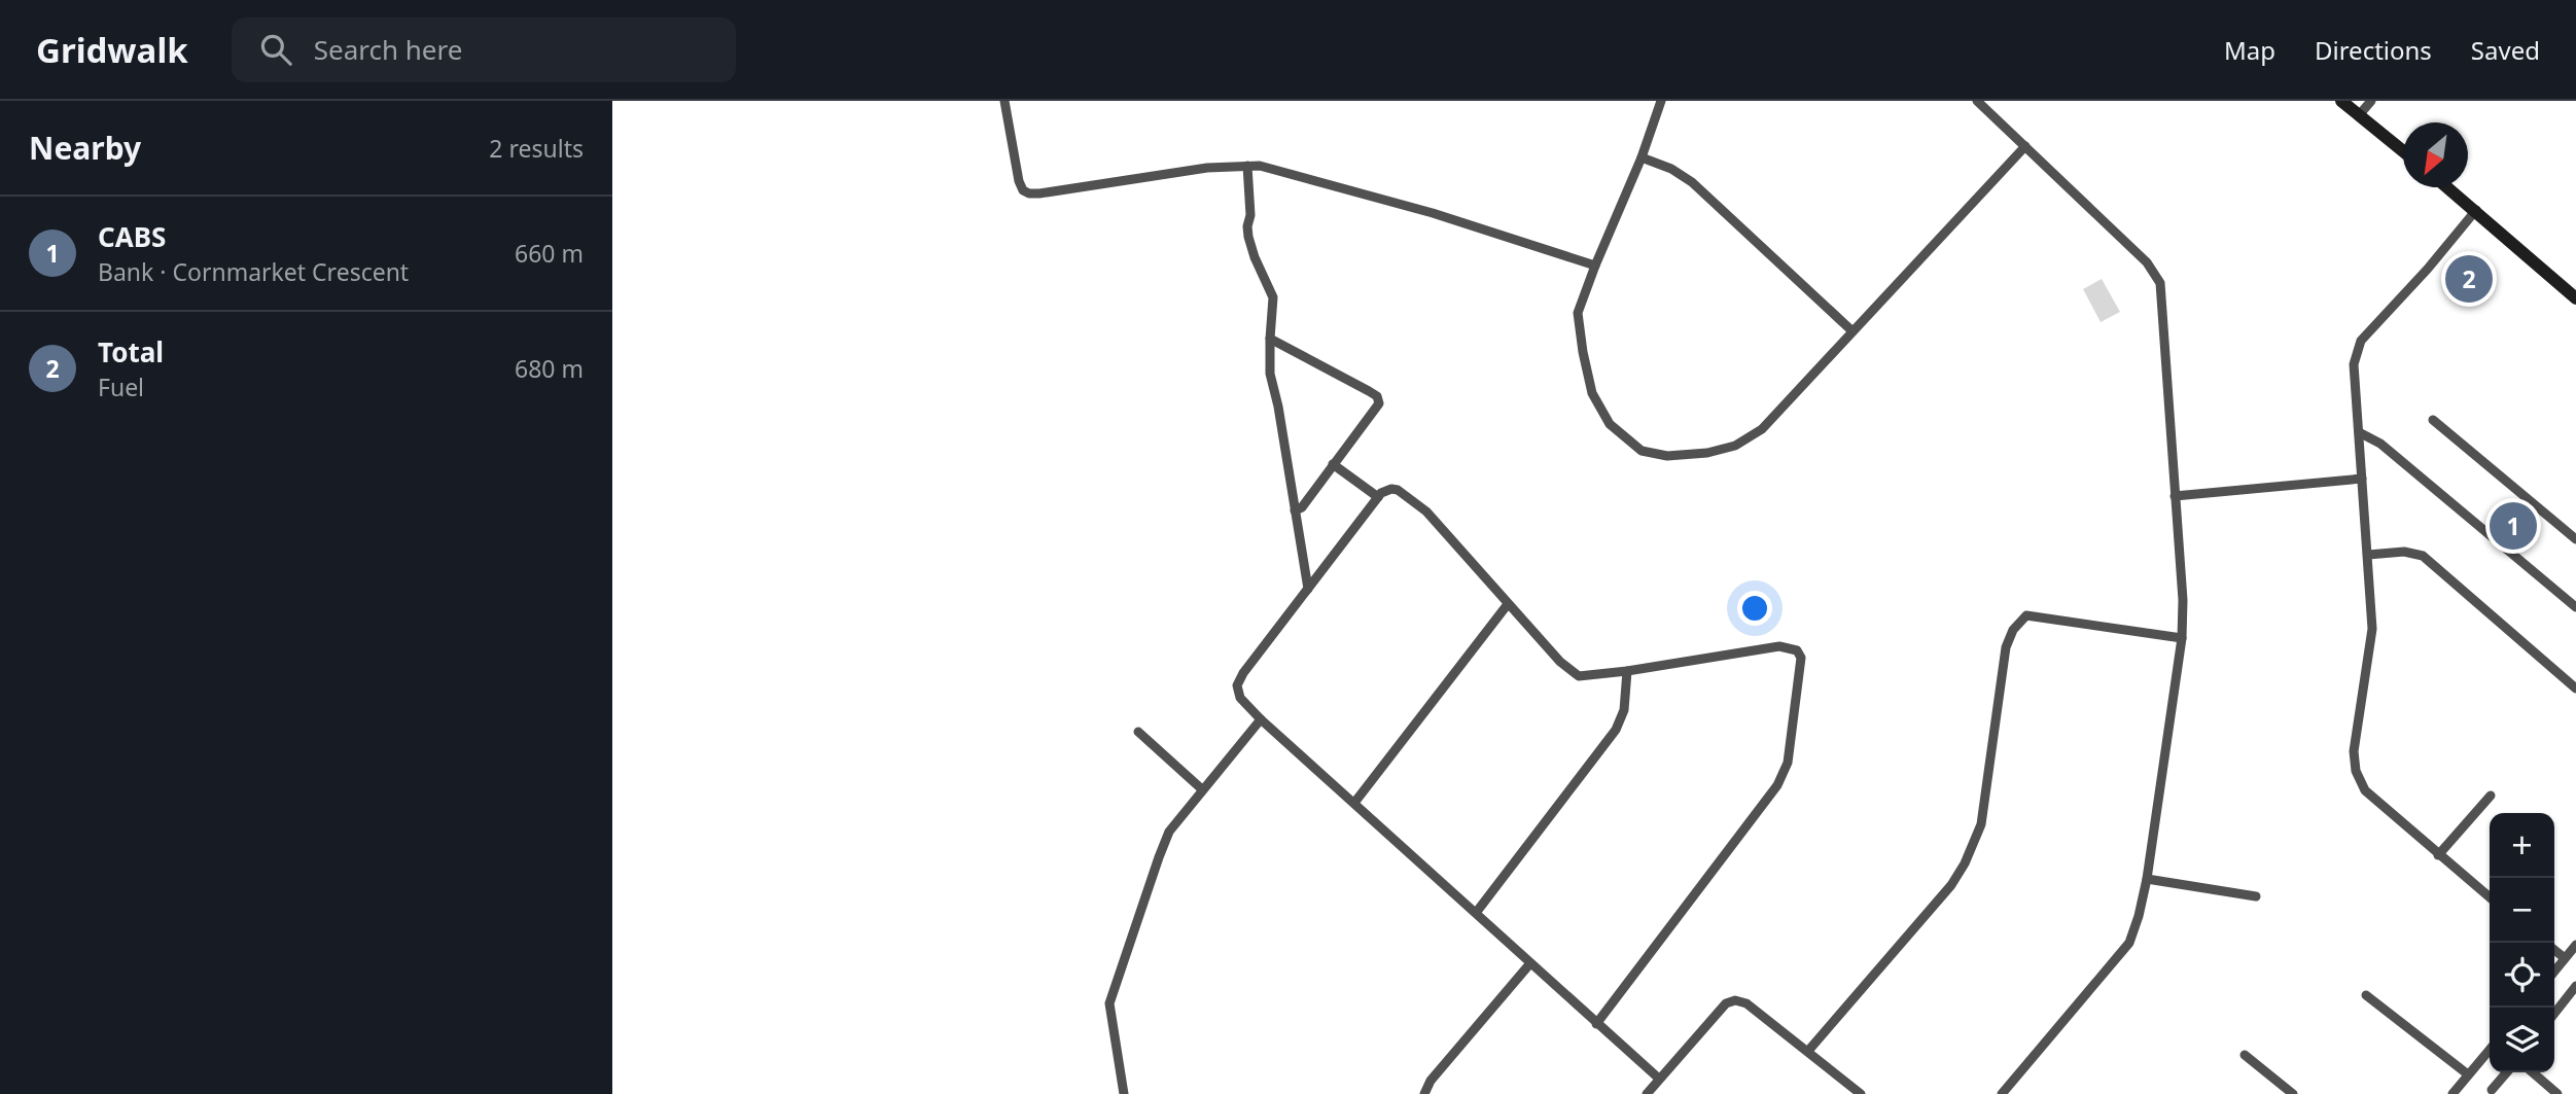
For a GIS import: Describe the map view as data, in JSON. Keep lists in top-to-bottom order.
{
  "north": "bottom left",
  "page": {
    "header": "Gridwalk",
    "search": "Search here",
    "nav": ["Map", "Directions", "Saved"],
    "heading": ["Nearby", "2 results"],
    "list": [
      {
        "mark": "1",
        "name": "CABS",
        "note": "Bank · Cornmarket Crescent",
        "value": "660 m"
      },
      {
        "mark": "2",
        "name": "Total",
        "note": "Fuel",
        "value": "680 m"
      }
    ],
    "pins": ["2", "1"],
    "map_buttons": ["+", "−"]
  }
}
